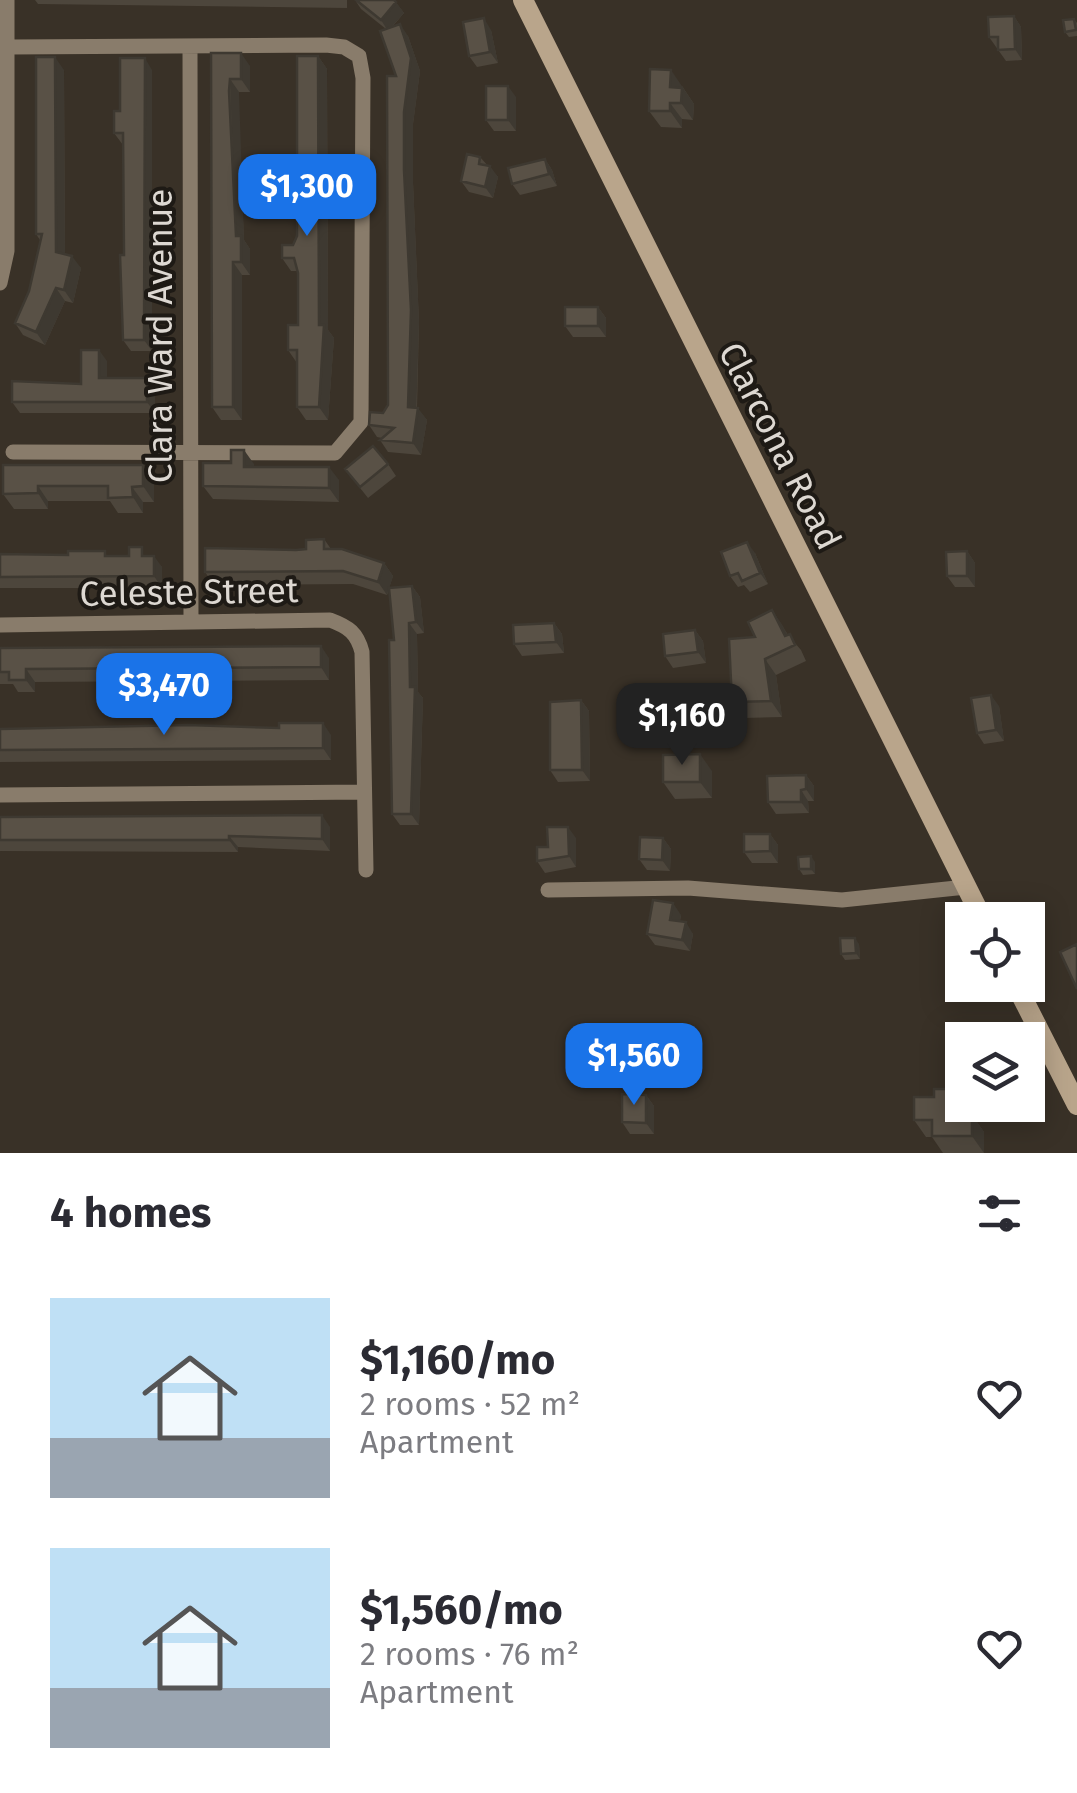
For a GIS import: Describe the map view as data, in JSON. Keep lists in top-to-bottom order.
{
  "streets": {
    "main road": ["Clarcona Road"],
    "street": ["Clara Ward Avenue", "Celeste Street"]
  },
  "crossings": [
    ["Clara Ward Avenue", "Celeste Street"]
  ],
  "page": {
    "price": [
      "$1,300",
      "$3,470",
      "$1,160",
      "$1,560"
    ],
    "heading": "4 homes",
    "list": [
      {
        "name": "$1,160/mo",
        "note": "2 rooms · 52 m² · Apartment"
      },
      {
        "name": "$1,560/mo",
        "note": "2 rooms · 76 m² · Apartment"
      }
    ]
  }
}
